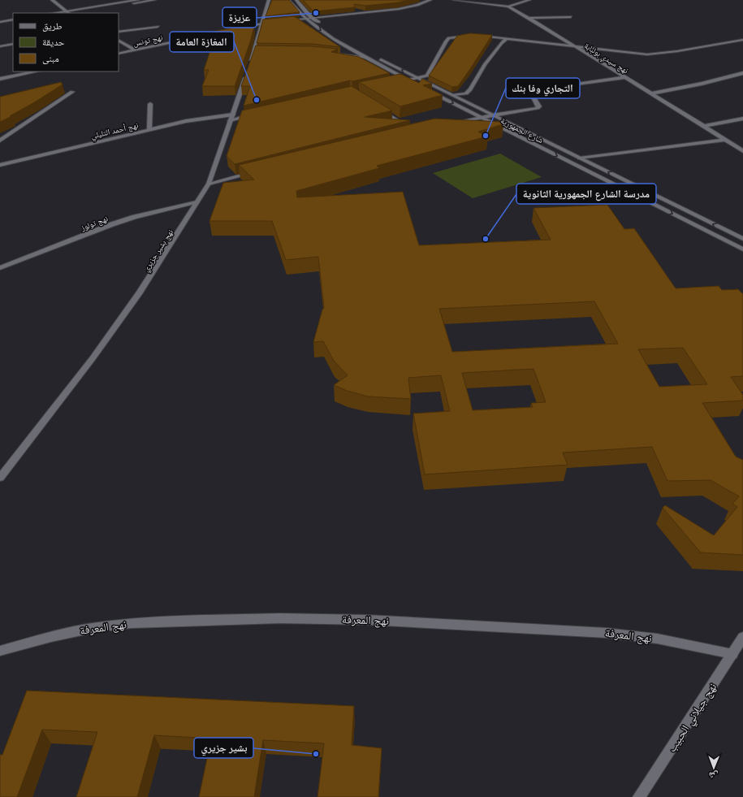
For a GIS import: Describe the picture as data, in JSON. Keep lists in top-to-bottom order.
{
  "streets": {
    "street": [
      "نهج تونس",
      "نهج سيدي بولبابة",
      "نهج أحمد التليلي",
      "شارع الجمهورية",
      "نهج تولوز",
      "نهج بشير جزيري",
      "نهج المعرفة",
      "نهج جيلاني الحبيب"
    ]
  },
  "crossings": [
    ["نهج أحمد التليلي", "نهج بشير جزيري"],
    ["نهج تولوز", "نهج بشير جزيري"],
    ["نهج المعرفة", "نهج جيلاني الحبيب"]
  ],
  "places": [
    "عزيزة",
    "المغازة العامة",
    "التجاري وفا بنك",
    "مدرسة الشارع الجمهورية الثانوية",
    "بشير جزيري"
  ],
  "legend": ["طريق", "حديقة", "مبنى"],
  "north": "bottom"
}
